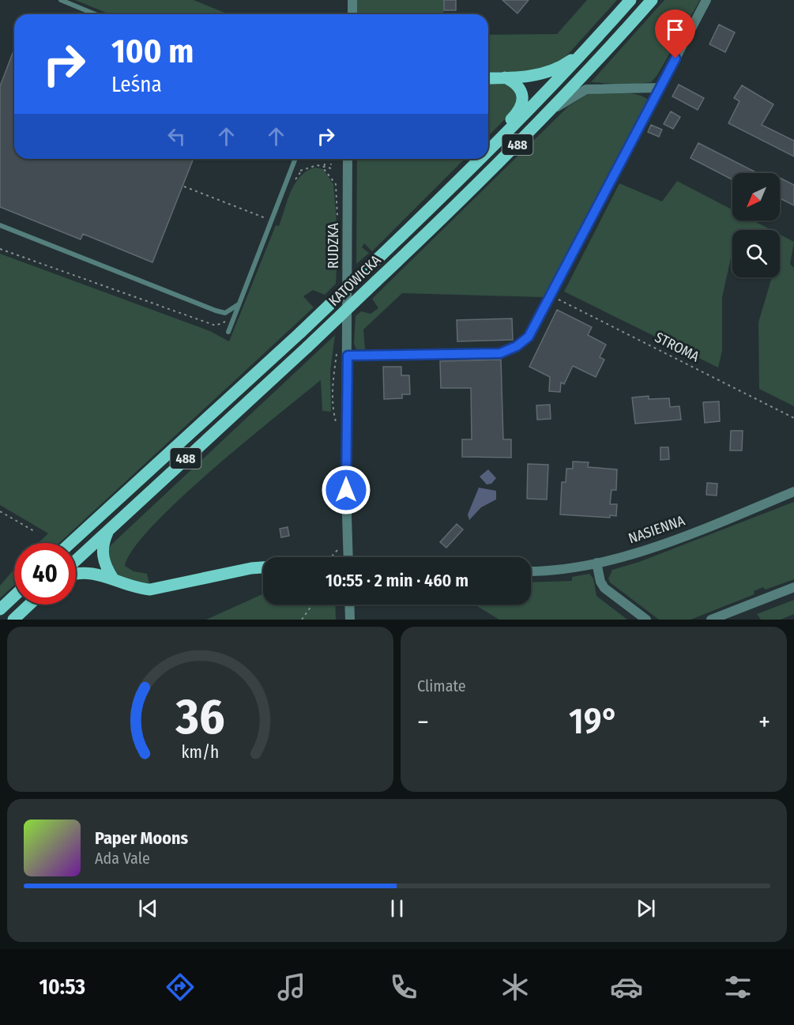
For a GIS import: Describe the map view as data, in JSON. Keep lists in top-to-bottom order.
{
  "streets": {
    "main road": ["488", "KATOWICKA"],
    "street": ["RUDZKA", "NASIENNA"],
    "path": ["STROMA"]
  },
  "north": "bottom left",
  "page": {
    "turn": ["100 m", "Leśna"],
    "limit": "40",
    "trip": "10:55 · 2 min · 460 m",
    "tile": "Climate",
    "heat": ["−", "19°", "+"],
    "song": ["Paper Moons", "Ada Vale"],
    "tabs": "10:53",
    "gauge": ["36", "km/h"]
  }
}
